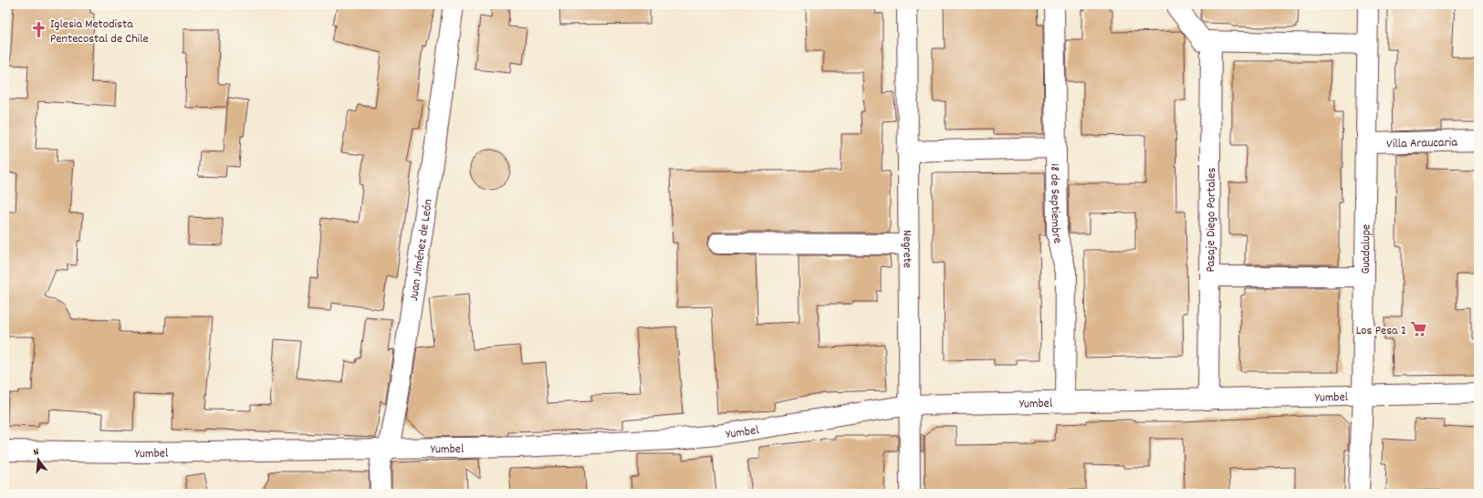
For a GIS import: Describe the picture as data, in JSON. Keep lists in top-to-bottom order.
{
  "streets": {
    "street": [
      "Villa Araucaria",
      "18 de Septiembre",
      "Pasaje Diego Portales",
      "Negrete",
      "Guadalupe",
      "Juan Jiménez de León",
      "Yumbel"
    ]
  },
  "crossings": [
    ["Villa Araucaria", "Guadalupe"],
    ["18 de Septiembre", "Yumbel"],
    ["Pasaje Diego Portales", "Yumbel"],
    ["Negrete", "Yumbel"],
    ["Guadalupe", "Yumbel"],
    ["Juan Jiménez de León", "Yumbel"]
  ],
  "places": {
    "church": ["Iglesia Metodista Pentecostal de Chile"],
    "supermarket": ["Los Pesa 2"]
  },
  "north": "top"
}
